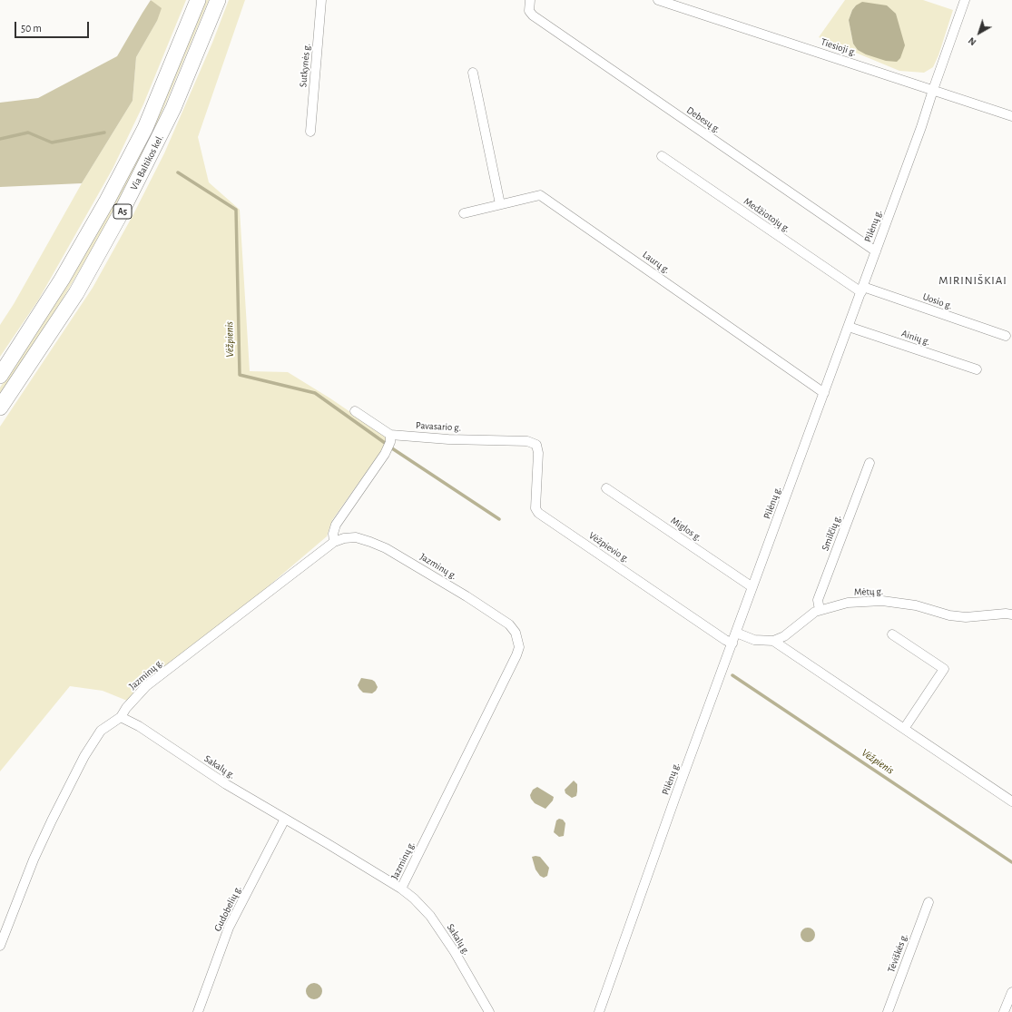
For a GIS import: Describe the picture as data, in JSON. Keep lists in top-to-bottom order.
{
  "streets": {
    "highway": ["Via Baltikos kel.", "A5"],
    "street": [
      "Tiesioji g.",
      "Sutkynės g.",
      "Debesų g.",
      "Medžiotojų g.",
      "Pilėnų g.",
      "Laurų g.",
      "Uosio g.",
      "Ainių g.",
      "Pavasario g.",
      "Miglos g.",
      "Smilčių g.",
      "Vėžpievio g.",
      "Jazminų g.",
      "Mėtų g.",
      "Sakalų g.",
      "Gudobelių g.",
      "Tėviškės g."
    ]
  },
  "crossings": [
    ["Tiesioji g.", "Pilėnų g."],
    ["Debesų g.", "Pilėnų g."],
    ["Medžiotojų g.", "Pilėnų g."],
    ["Medžiotojų g.", "Uosio g."],
    ["Pilėnų g.", "Laurų g."],
    ["Pilėnų g.", "Uosio g."],
    ["Pilėnų g.", "Ainių g."],
    ["Pilėnų g.", "Miglos g."],
    ["Pilėnų g.", "Vėžpievio g."],
    ["Pavasario g.", "Vėžpievio g."],
    ["Smilčių g.", "Mėtų g."],
    ["Jazminų g.", "Sakalų g."],
    ["Sakalų g.", "Gudobelių g."]
  ],
  "districts": ["MIRINIŠKIAI"],
  "water": ["Vėžpienis"],
  "scale_bar": "50 m",
  "north": "bottom left"
}
